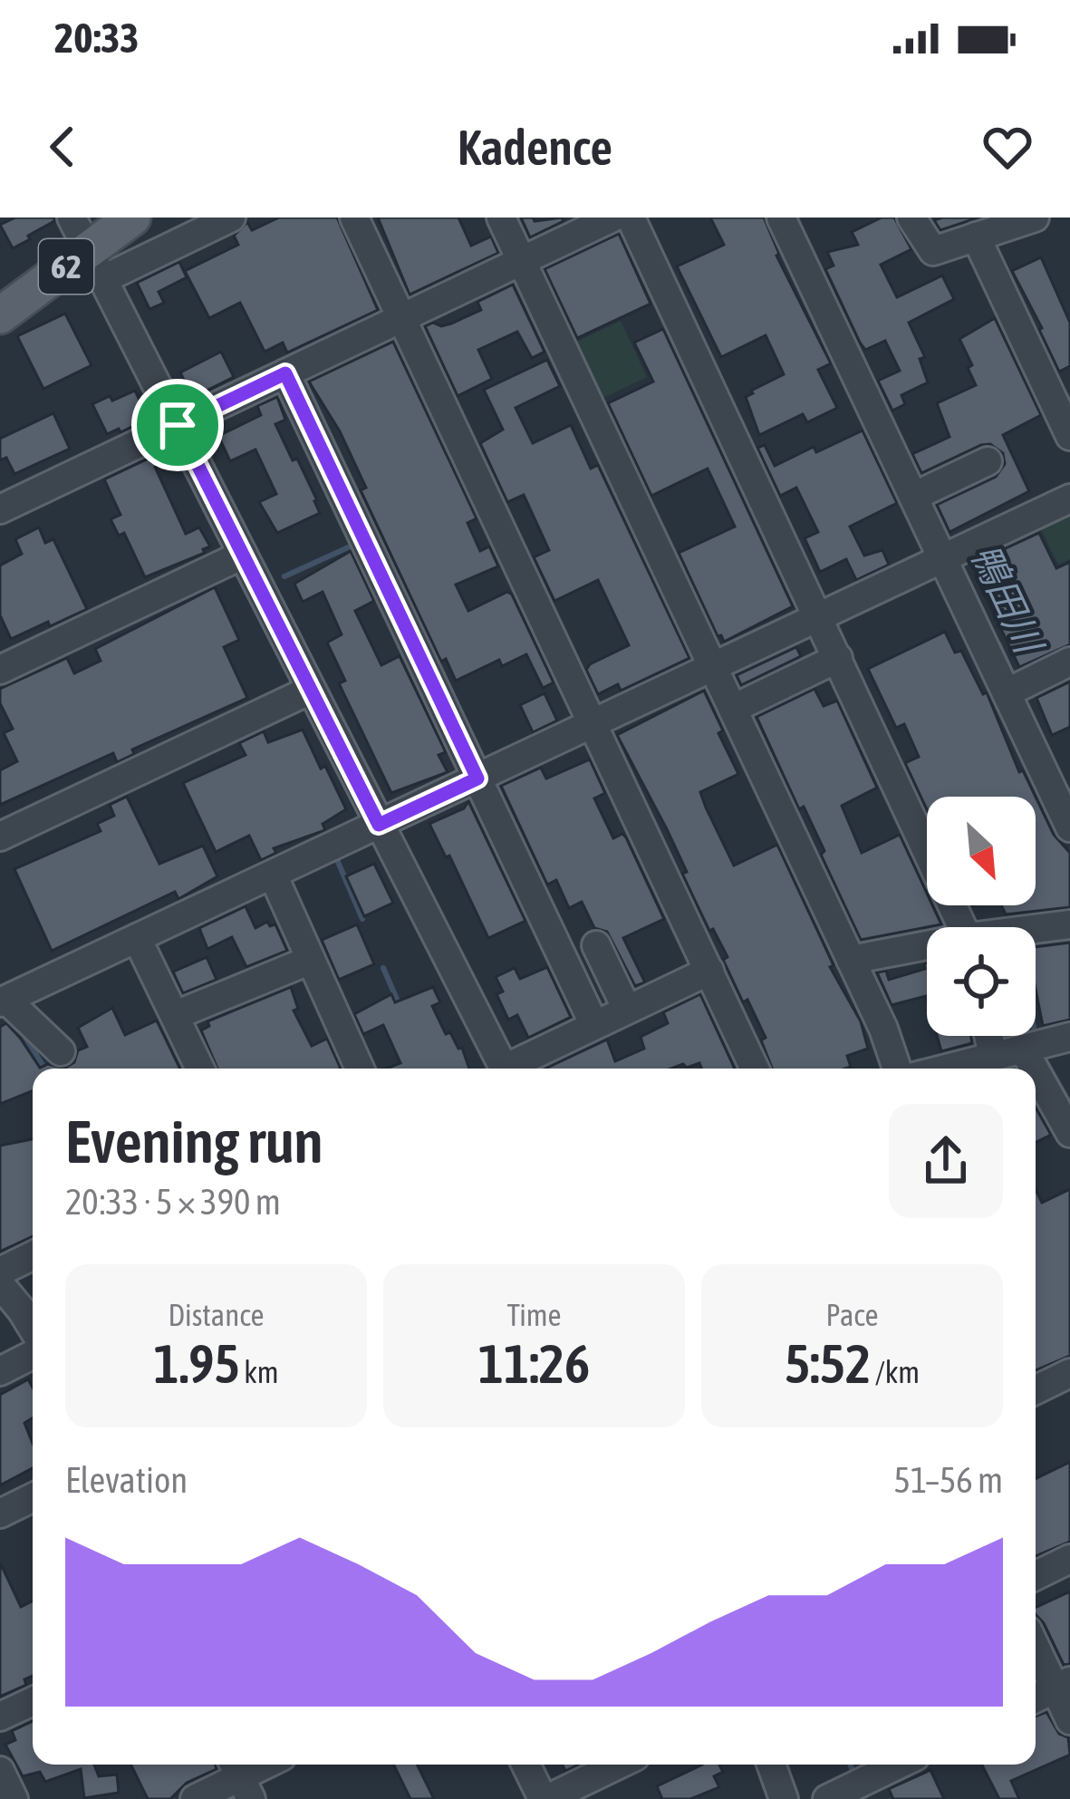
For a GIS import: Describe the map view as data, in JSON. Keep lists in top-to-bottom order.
{
  "streets": {
    "main road": ["62"]
  },
  "water": ["鴨田川"],
  "north": "bottom right",
  "page": {
    "status": "20:33",
    "header": "Kadence",
    "heading": ["Evening run", "20:33 · 5 × 390 m"],
    "stats": [
      ["Distance", "1.95 km"],
      ["Time", "11:26"],
      ["Pace", "5:52 /km"]
    ],
    "chart": ["Elevation", "51–56 m"]
  }
}
